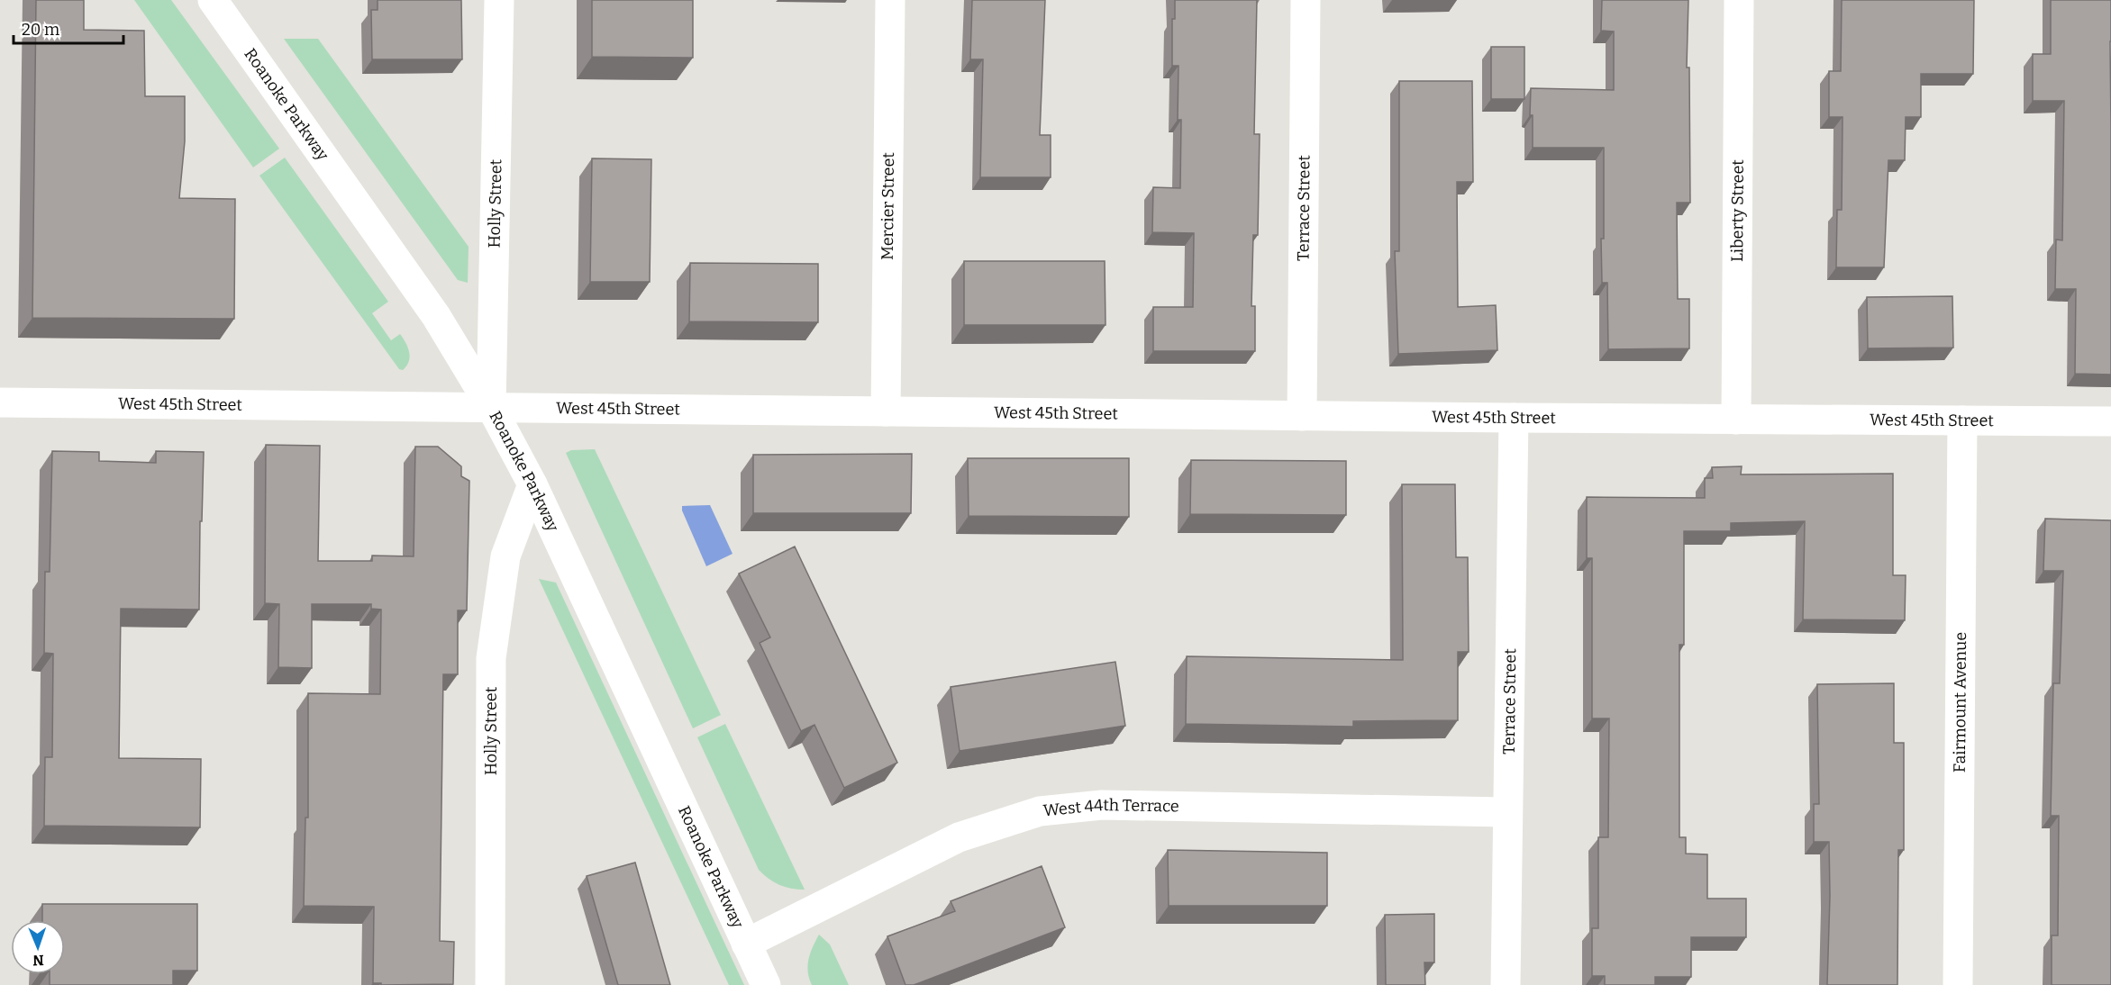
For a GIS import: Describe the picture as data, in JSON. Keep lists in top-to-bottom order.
{
  "streets": {
    "street": [
      "Roanoke Parkway",
      "Holly Street",
      "Mercier Street",
      "Terrace Street",
      "Liberty Street",
      "West 45th Street",
      "Fairmount Avenue",
      "West 44th Terrace"
    ]
  },
  "crossings": [
    ["Roanoke Parkway", "Holly Street"],
    ["Roanoke Parkway", "West 45th Street"],
    ["Roanoke Parkway", "West 44th Terrace"],
    ["Holly Street", "West 45th Street"],
    ["Mercier Street", "West 45th Street"],
    ["Terrace Street", "West 45th Street"],
    ["Terrace Street", "West 44th Terrace"],
    ["Liberty Street", "West 45th Street"],
    ["West 45th Street", "Fairmount Avenue"]
  ],
  "scale_bar": "20 m",
  "north": "bottom"
}
